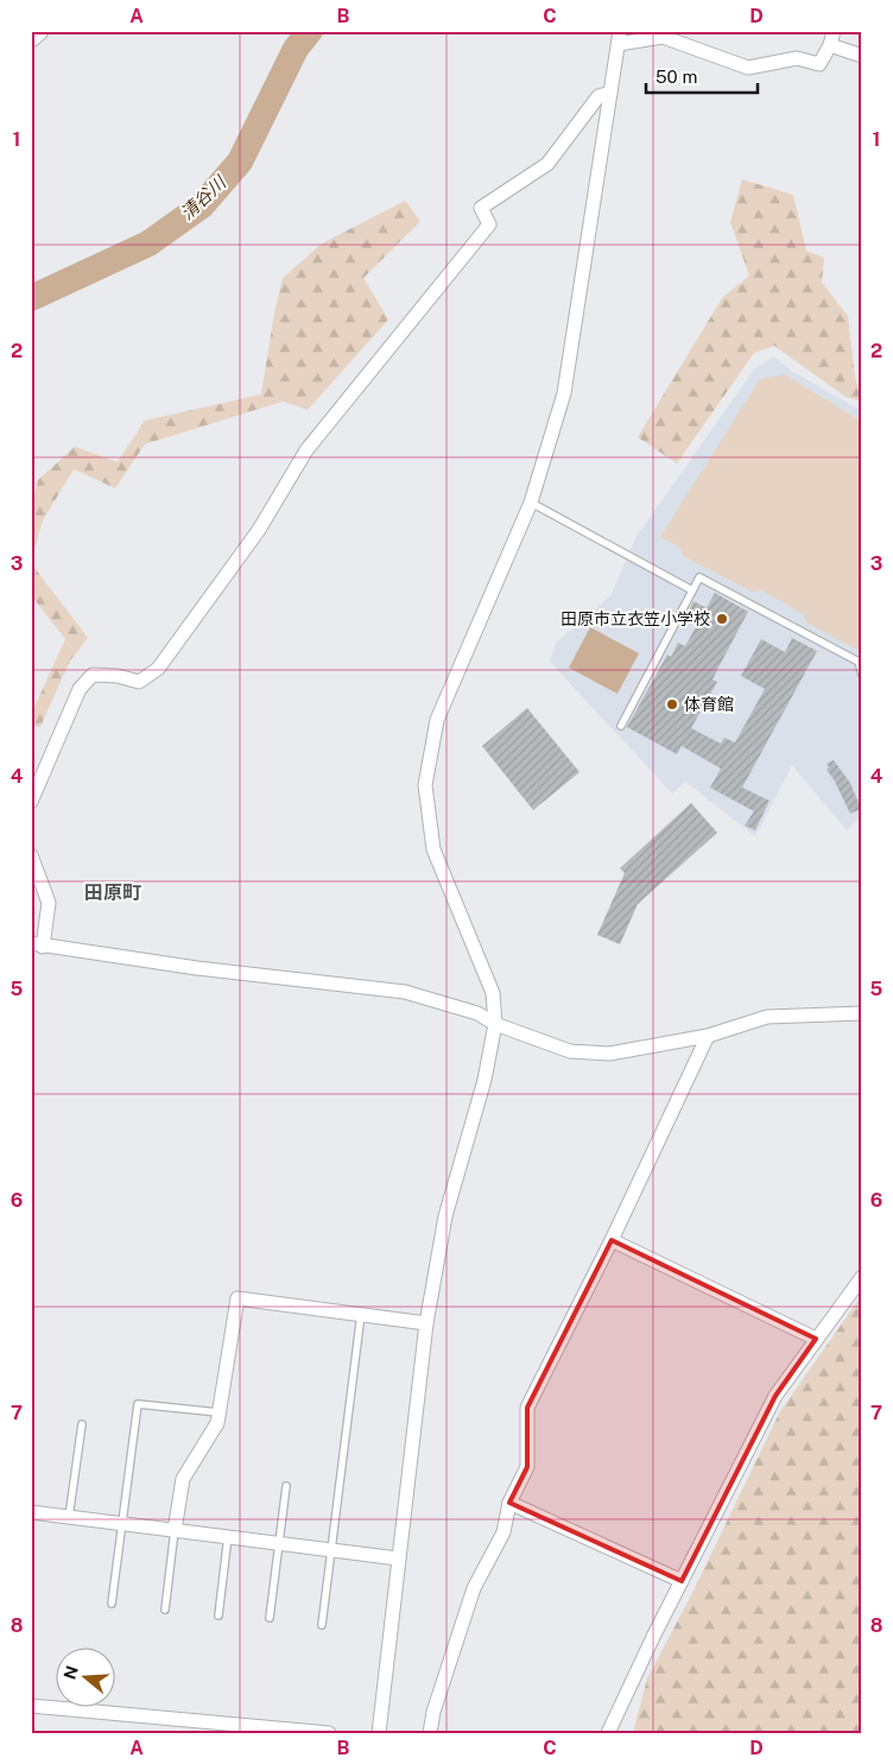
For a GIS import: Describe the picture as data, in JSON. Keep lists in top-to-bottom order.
{
  "districts": ["田原町"],
  "water": ["清谷川"],
  "places": ["田原市立衣笠小学校", "体育館"],
  "scale_bar": "50 m",
  "north": "left",
  "grid": {
    "columns": [
      "A",
      "B",
      "C",
      "D"
    ],
    "rows": [
      "1",
      "2",
      "3",
      "4",
      "5",
      "6",
      "7",
      "8"
    ]
  }
}
